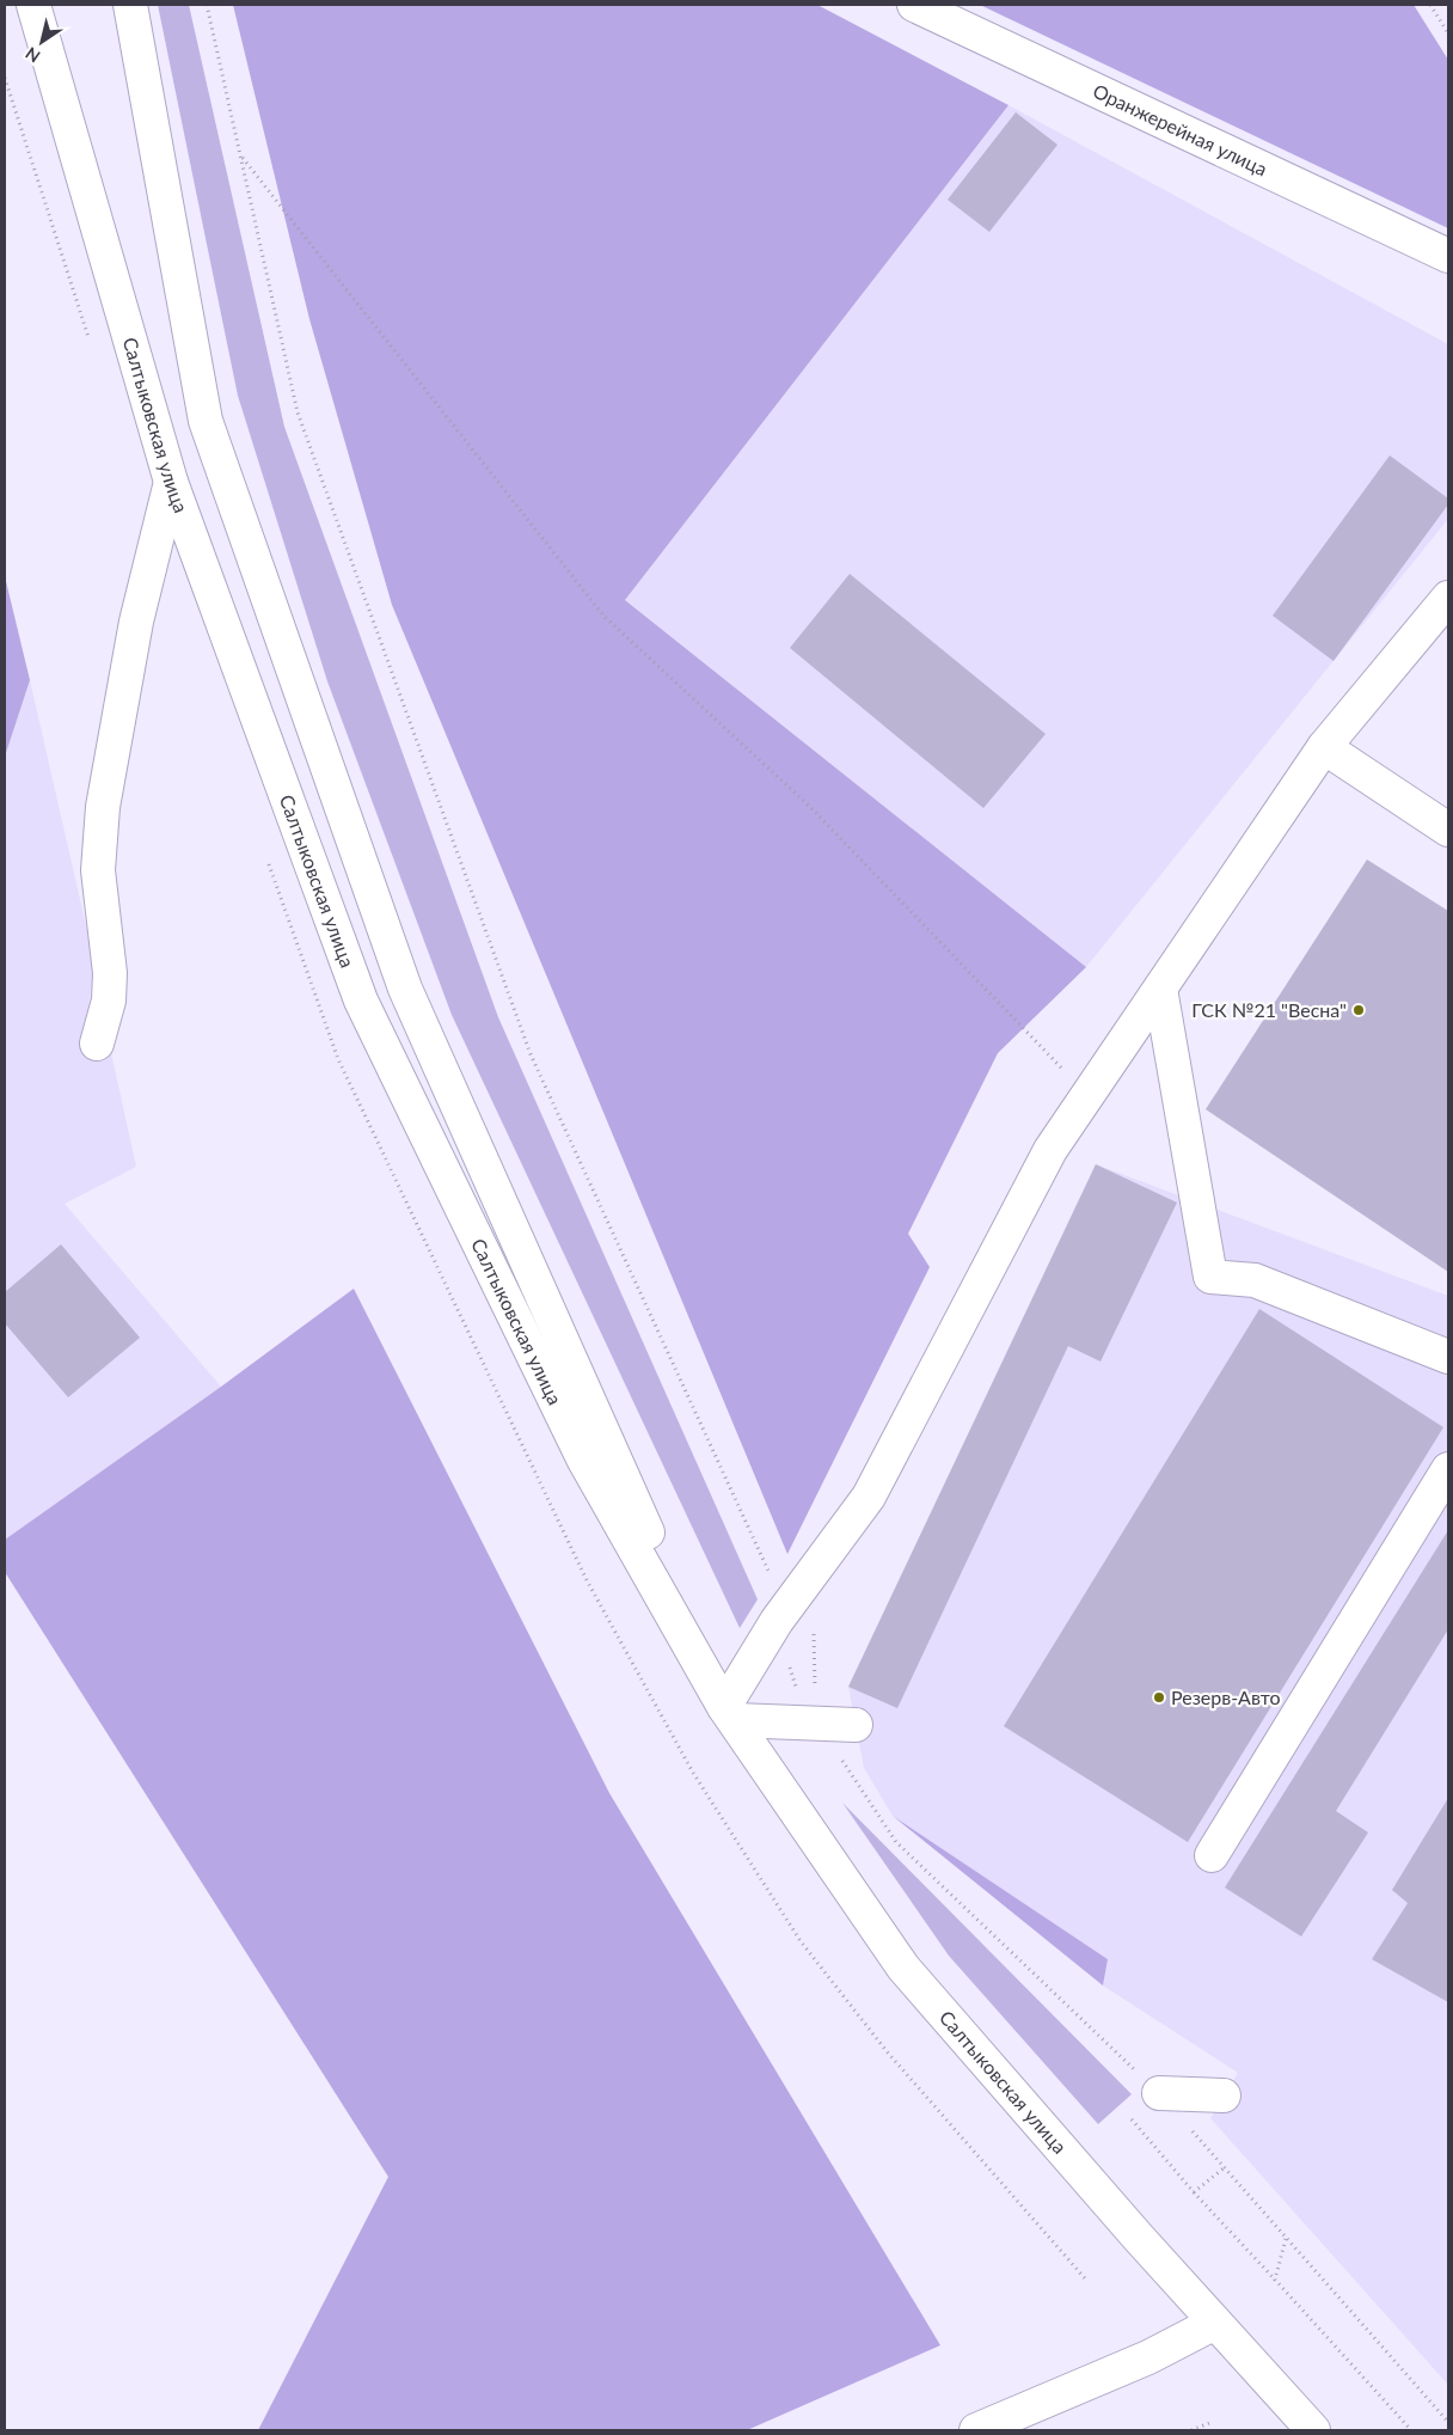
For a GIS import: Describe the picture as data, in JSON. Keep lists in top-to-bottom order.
{
  "streets": {
    "main road": ["Оранжерейная улица", "Салтыковская улица"]
  },
  "places": ["ГСК №21 \"Весна\"", "Резерв-Авто"],
  "north": "bottom left"
}
